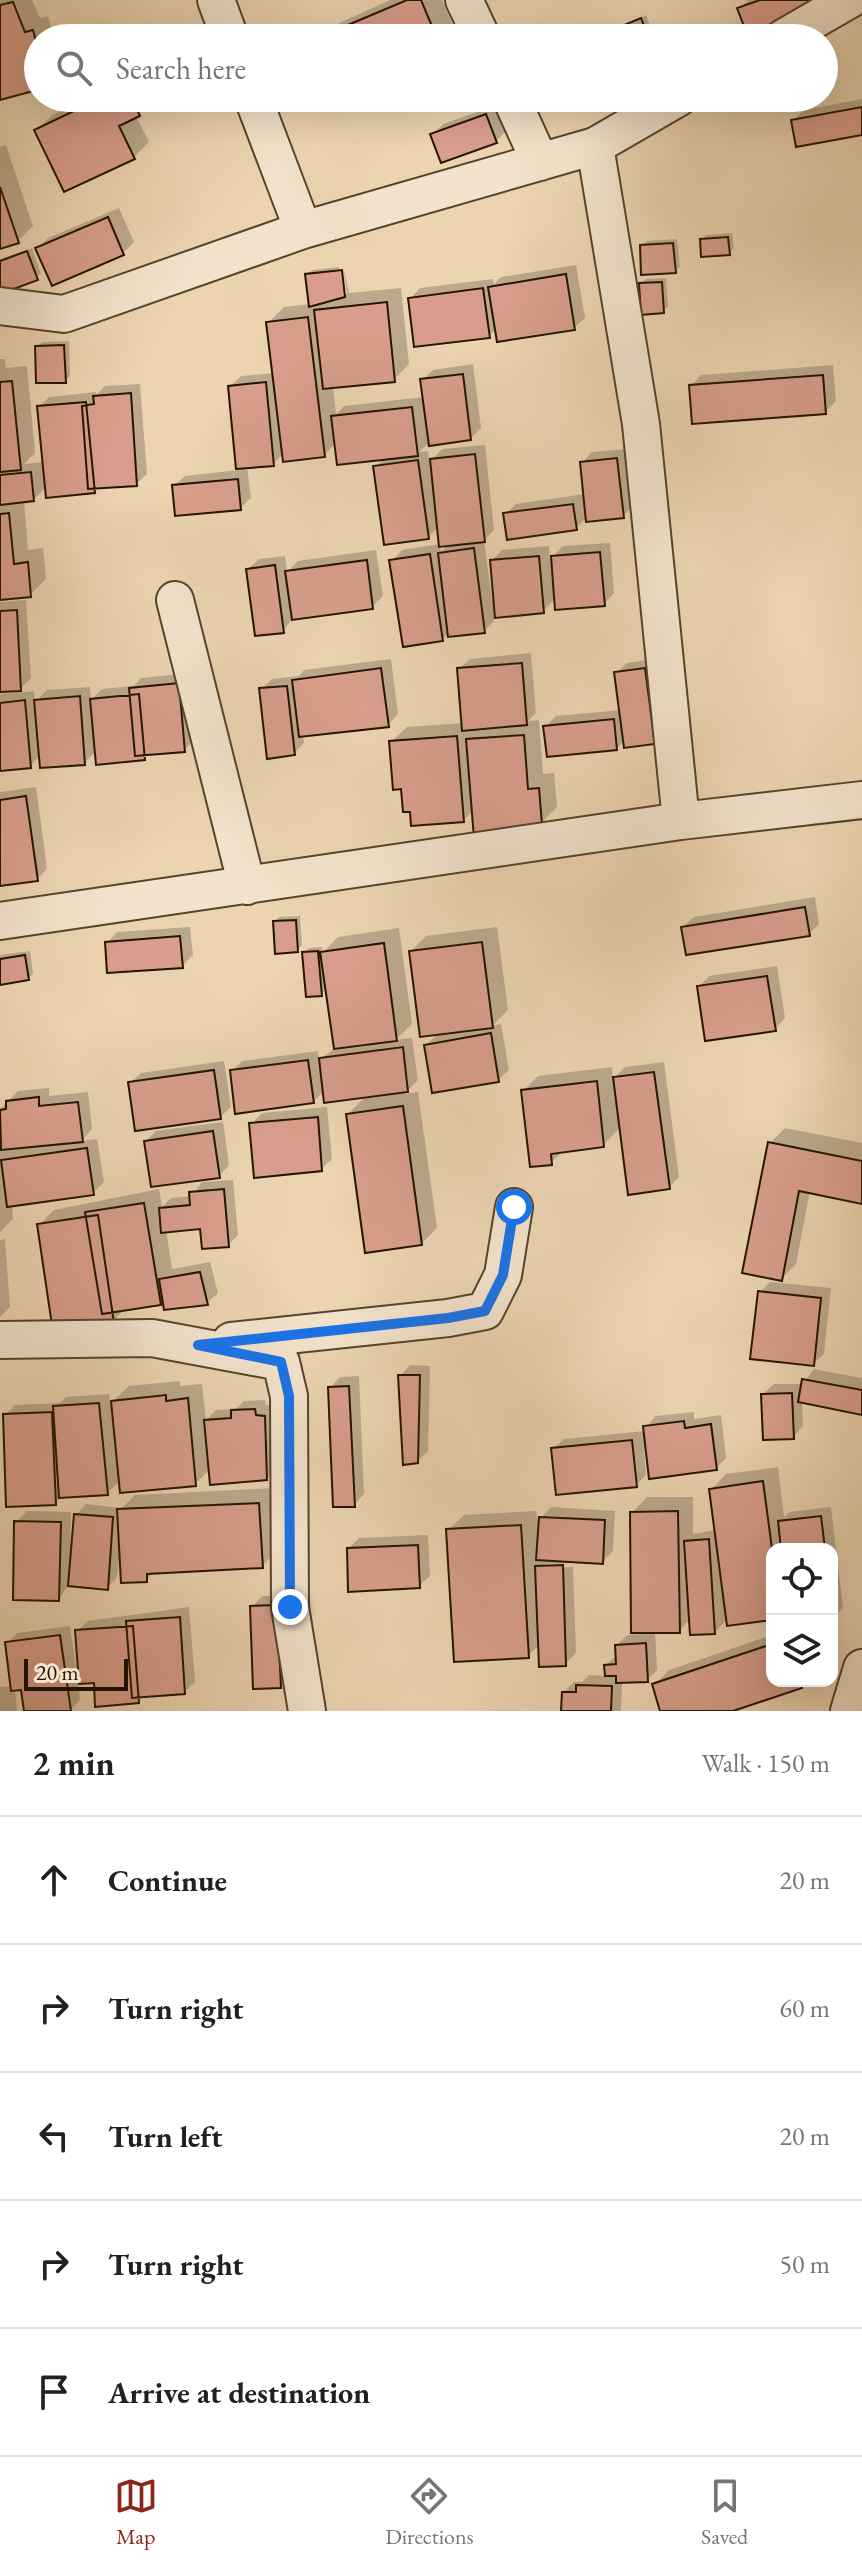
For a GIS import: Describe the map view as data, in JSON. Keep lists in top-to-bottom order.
{
  "scale_bar": "20 m",
  "page": {
    "search": "Search here",
    "scale": "20 m",
    "heading": ["2 min", "Walk · 150 m"],
    "list": [
      ["Continue", "20 m"],
      ["Turn right", "60 m"],
      ["Turn left", "20 m"],
      ["Turn right", "50 m"],
      "Arrive at destination"
    ],
    "nav": ["Map", "Directions", "Saved"]
  }
}
